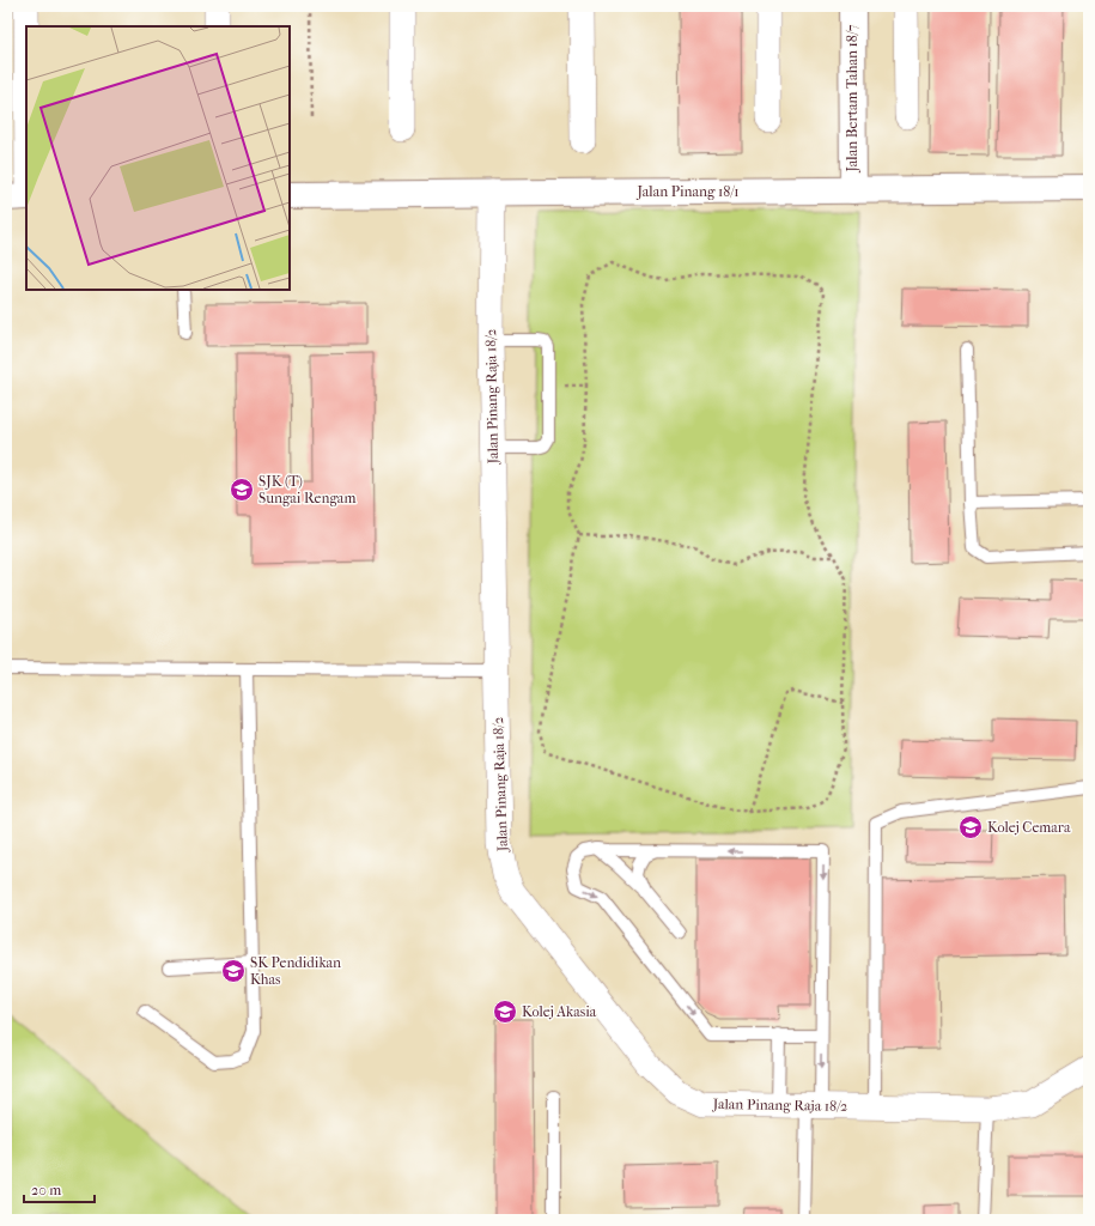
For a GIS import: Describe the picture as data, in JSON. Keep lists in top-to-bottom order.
{
  "streets": {
    "street": ["Jalan Bertam Tahan 18/7", "Jalan Pinang 18/1", "Jalan Pinang Raja 18/2"]
  },
  "crossings": [
    ["Jalan Bertam Tahan 18/7", "Jalan Pinang 18/1"],
    ["Jalan Pinang 18/1", "Jalan Pinang Raja 18/2"]
  ],
  "places": {
    "school or university": [
      "SJK (T) Sungai Rengam",
      "Kolej Cemara",
      "SK Pendidikan Khas",
      "Kolej Akasia"
    ]
  },
  "scale_bar": "20 m"
}
